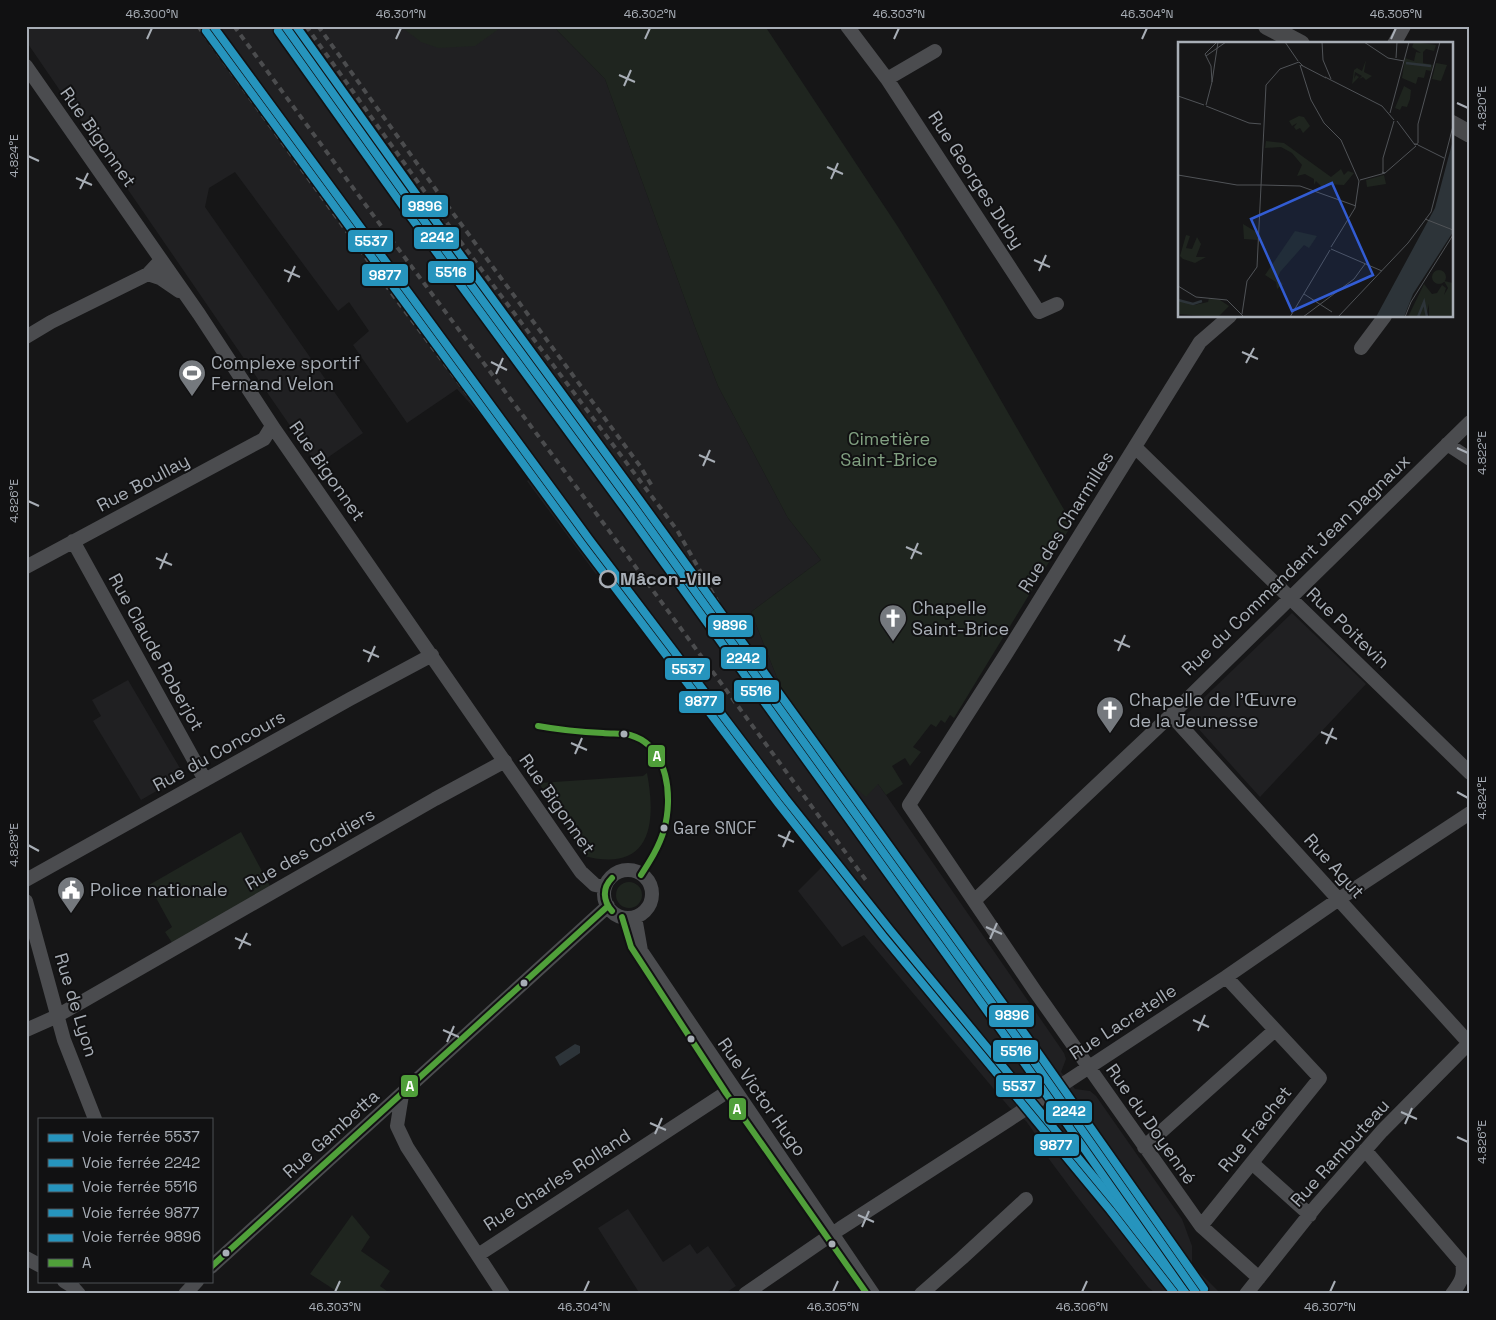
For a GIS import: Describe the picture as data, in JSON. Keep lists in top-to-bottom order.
{
  "streets": {
    "street": [
      "Rue Bigonnet",
      "Rue Georges Duby",
      "Rue Boullay",
      "Rue des Charmilles",
      "Rue du Commandant Jean Dagnaux",
      "Rue Poitevin",
      "Rue Claude Roberjot",
      "Rue du Concours",
      "Rue des Cordiers",
      "Rue Agut",
      "Rue de Lyon",
      "Rue Lacretelle",
      "Rue Victor Hugo",
      "Rue du Doyenné",
      "Rue Frachet",
      "Rue Gambetta",
      "Rue Rambuteau",
      "Rue Charles Rolland"
    ]
  },
  "crossings": [
    ["Rue Bigonnet", "Rue Boullay"],
    ["Rue Bigonnet", "Rue du Concours"],
    ["Rue Bigonnet", "Rue des Cordiers"],
    ["Rue Bigonnet", "Rue Victor Hugo"],
    ["Rue Bigonnet", "Rue Gambetta"],
    ["Rue Boullay", "Rue Claude Roberjot"],
    ["Rue des Charmilles", "Rue Poitevin"],
    ["Rue des Charmilles", "Rue du Doyenné"],
    ["Rue du Commandant Jean Dagnaux", "Rue Poitevin"],
    ["Rue du Commandant Jean Dagnaux", "Rue Agut"],
    ["Rue du Commandant Jean Dagnaux", "Rue du Doyenné"],
    ["Rue Claude Roberjot", "Rue du Concours"],
    ["Rue des Cordiers", "Rue de Lyon"],
    ["Rue Agut", "Rue Lacretelle"],
    ["Rue Agut", "Rue Rambuteau"],
    ["Rue Lacretelle", "Rue Victor Hugo"],
    ["Rue Lacretelle", "Rue du Doyenné"],
    ["Rue Victor Hugo", "Rue Gambetta"],
    ["Rue Victor Hugo", "Rue Charles Rolland"],
    ["Rue du Doyenné", "Rue Frachet"],
    ["Rue du Doyenné", "Rue Rambuteau"]
  ],
  "parks": ["Cimetière Saint-Brice"],
  "places": {
    "sports": ["Complexe sportif Fernand Velon"],
    "other": ["Mâcon-Ville", "Gare SNCF"],
    "church": ["Chapelle Saint-Brice", "Chapelle de l'Œuvre de la Jeunesse"],
    "public building": ["Police nationale"]
  },
  "lines": [
    "rail line 5537",
    "rail line 2242",
    "rail line 9896",
    "rail line 5516",
    "rail line 9877",
    "transit line A"
  ],
  "legend": [
    "Voie ferrée 5537",
    "Voie ferrée 2242",
    "Voie ferrée 5516",
    "Voie ferrée 9877",
    "Voie ferrée 9896",
    "A"
  ],
  "coordinates": [
    "46.300°N",
    "46.301°N",
    "46.302°N",
    "46.303°N",
    "46.304°N",
    "46.305°N",
    "4.820°E",
    "4.824°E",
    "4.822°E",
    "4.826°E",
    "4.828°E",
    "46.306°N",
    "46.307°N"
  ]
}
